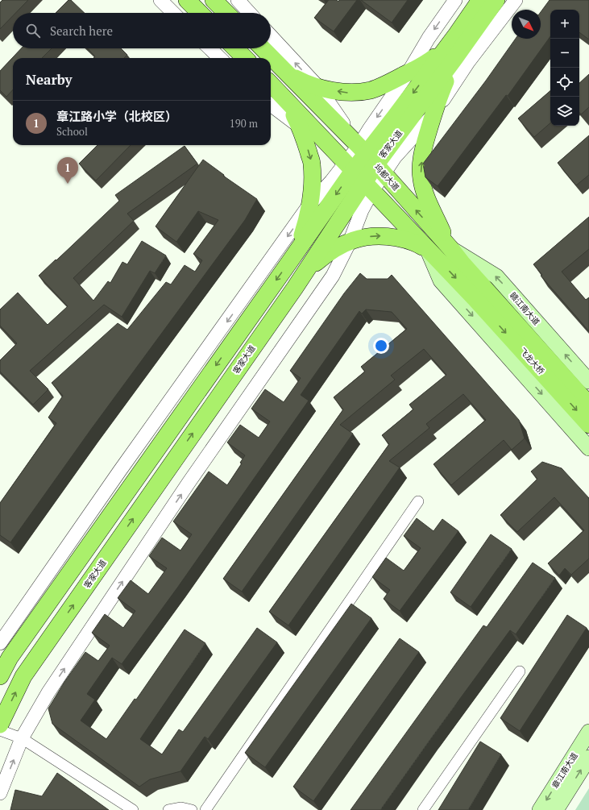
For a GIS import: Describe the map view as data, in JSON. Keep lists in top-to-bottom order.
{
  "streets": {
    "main road": [
      "客家大道",
      "坞都大道",
      "赣江南大道",
      "飞龙大桥",
      "章江南大道"
    ]
  },
  "crossings": [
    ["客家大道", "坞都大道"],
    ["坞都大道", "赣江南大道"],
    ["坞都大道", "飞龙大桥"]
  ],
  "north": "bottom right",
  "page": {
    "map_buttons": ["+", "−"],
    "search": "Search here",
    "heading": "Nearby",
    "list": [
      {
        "mark": "1",
        "name": "章江路小学（北校区）",
        "note": "School",
        "value": "190 m"
      }
    ],
    "pins": "1"
  }
}
